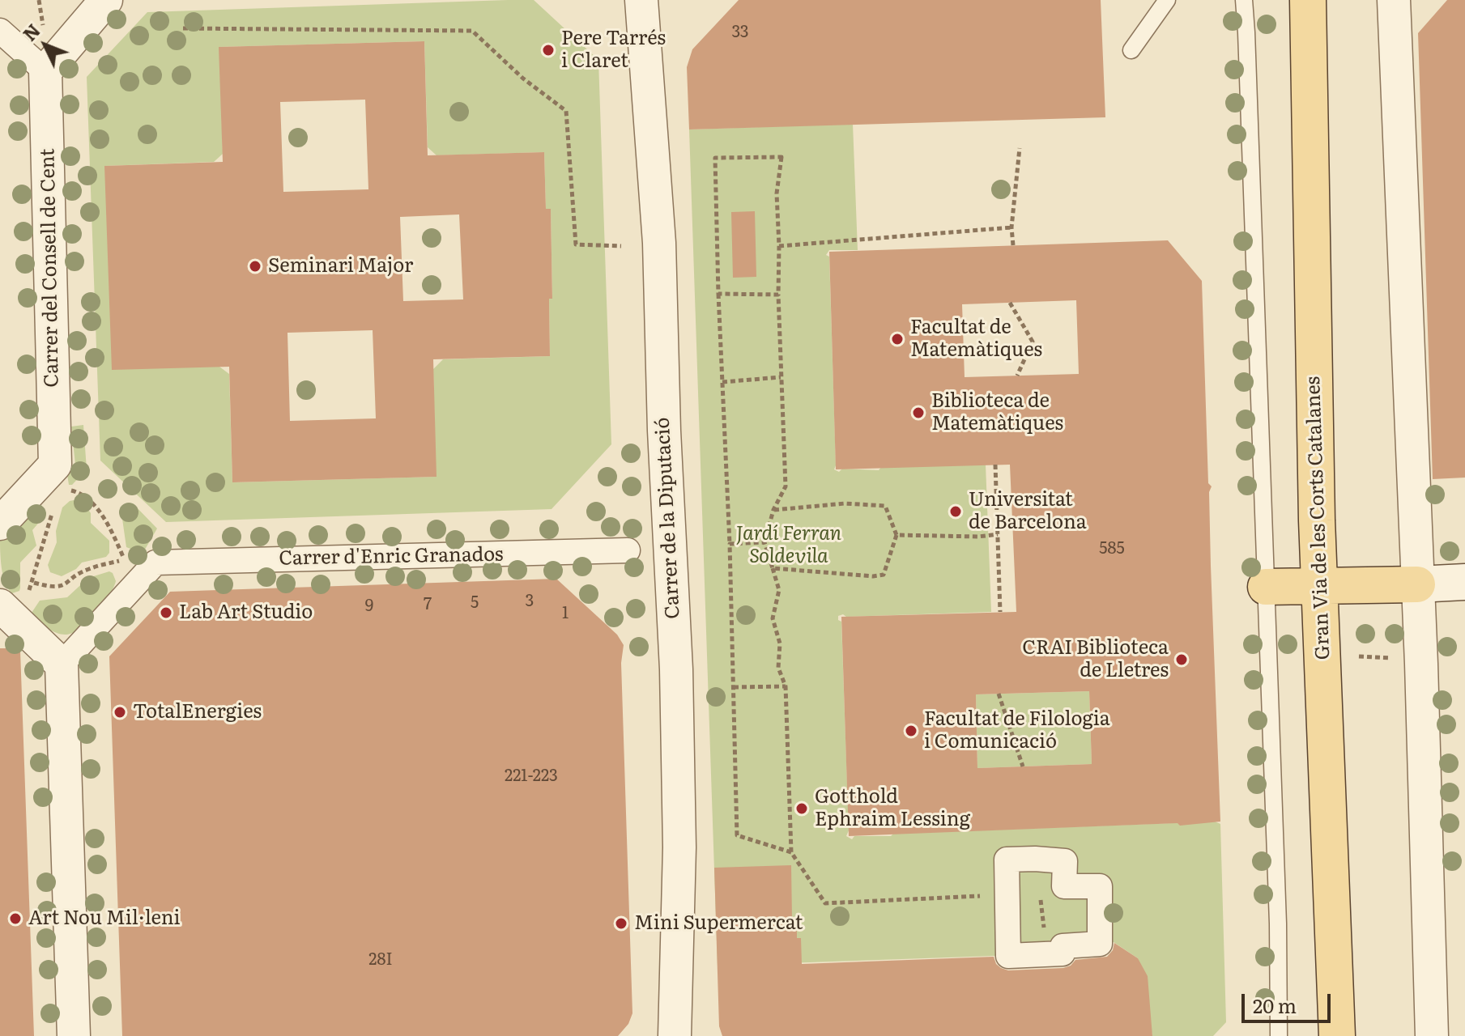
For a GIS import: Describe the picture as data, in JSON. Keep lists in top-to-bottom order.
{
  "streets": {
    "main road": ["Gran Via de les Corts Catalanes"],
    "street": ["Carrer del Consell de Cent", "Carrer de la Diputació", "Carrer d'Enric Granados"]
  },
  "parks": ["Jardí Ferran Soldevila"],
  "places": [
    "Pere Tarrés i Claret",
    "Seminari Major",
    "Facultat de Matemàtiques",
    "Biblioteca de Matemàtiques",
    "Universitat de Barcelona",
    "Lab Art Studio",
    "CRAI Biblioteca de Lletres",
    "TotalEnergies",
    "Facultat de Filologia i Comunicació",
    "Gotthold Ephraim Lessing",
    "Art Nou Mil·leni",
    "Mini Supermercat"
  ],
  "house_numbers": [
    "33",
    "585",
    "3",
    "5",
    "7",
    "9",
    "1",
    "221-223",
    "28I"
  ],
  "scale_bar": "20 m",
  "north": "top left"
}
